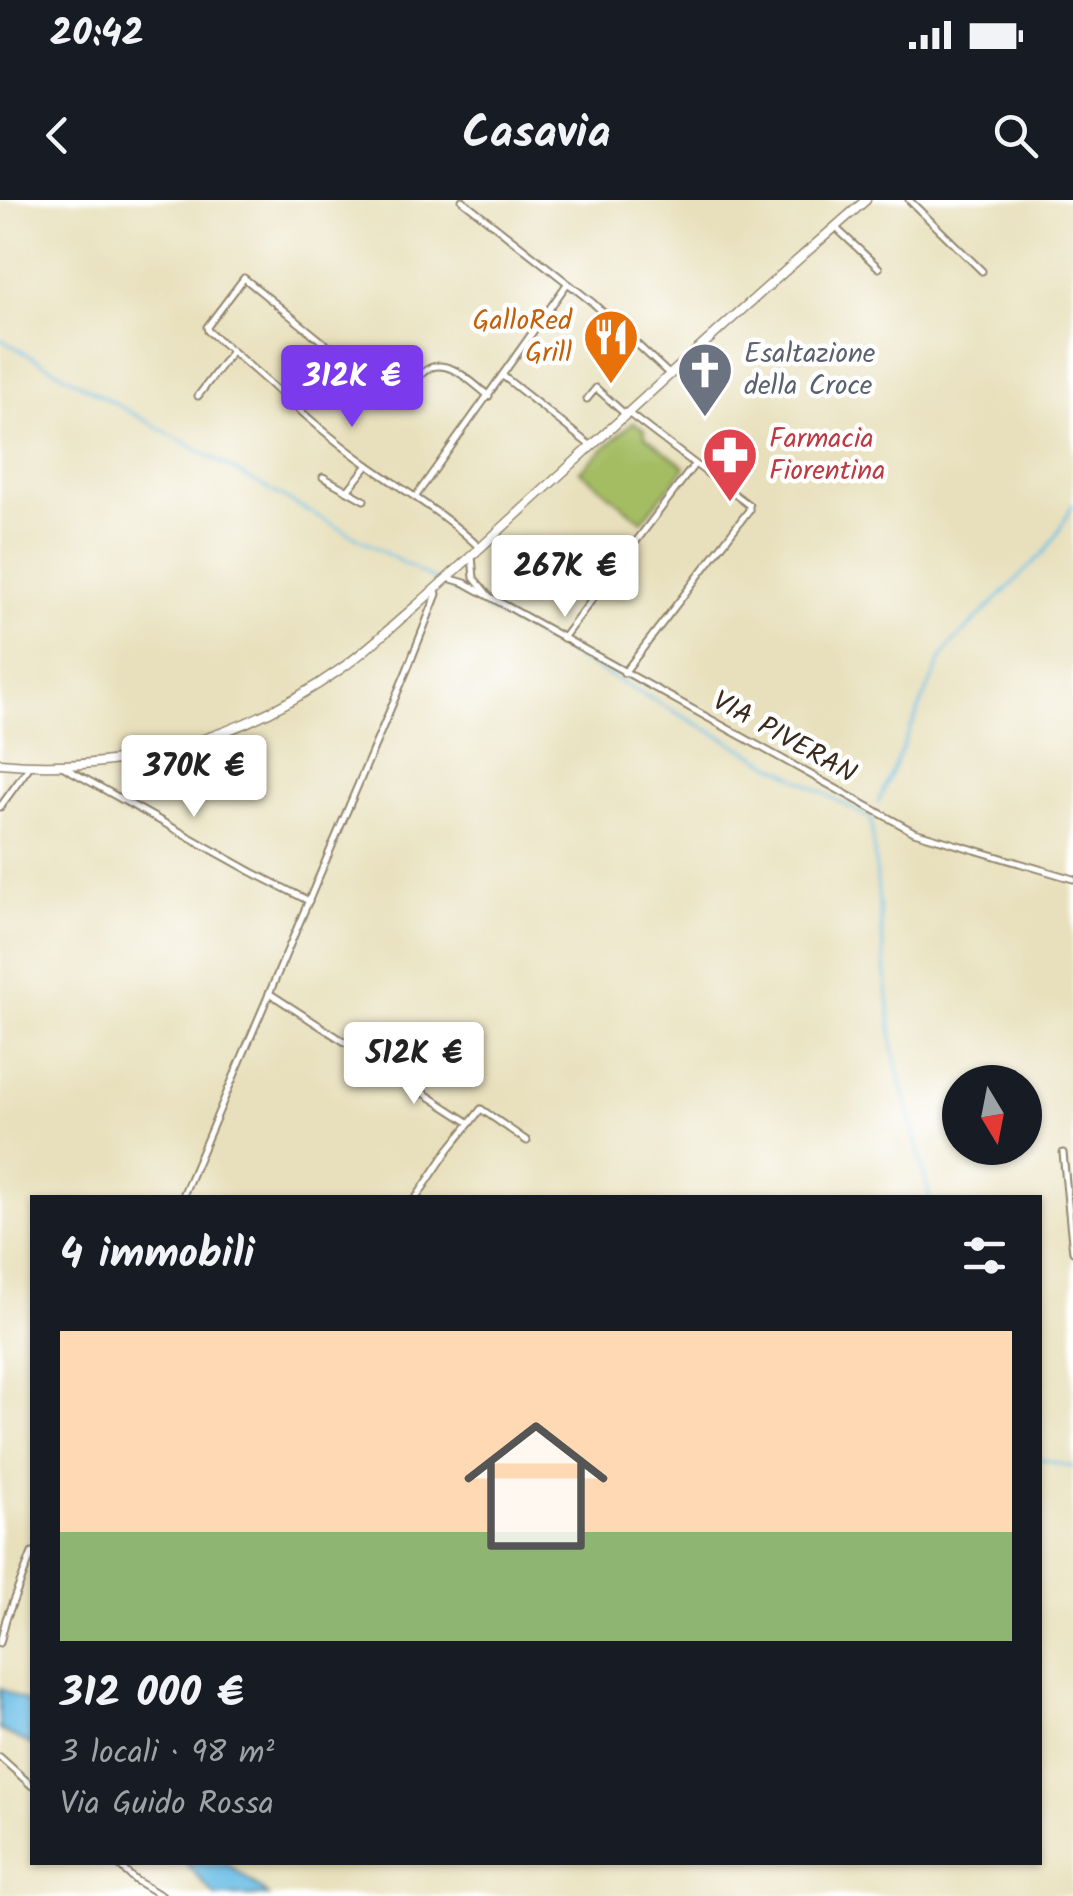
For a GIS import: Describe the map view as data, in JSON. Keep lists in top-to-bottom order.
{
  "streets": {
    "street": ["VIA PIVERAN"]
  },
  "places": {
    "restaurant": ["GalloRed Grill"],
    "church": ["Esaltazione della Croce"],
    "pharmacy": ["Farmacia Fiorentina"]
  },
  "north": "bottom",
  "page": {
    "status": "20:42",
    "header": "Casavia",
    "price": [
      "312K €",
      "267K €",
      "370K €",
      "512K €"
    ],
    "heading": "4 immobili",
    "list": [
      {
        "name": "312 000 €",
        "note": "3 locali · 98 m² · Via Guido Rossa"
      }
    ]
  }
}
